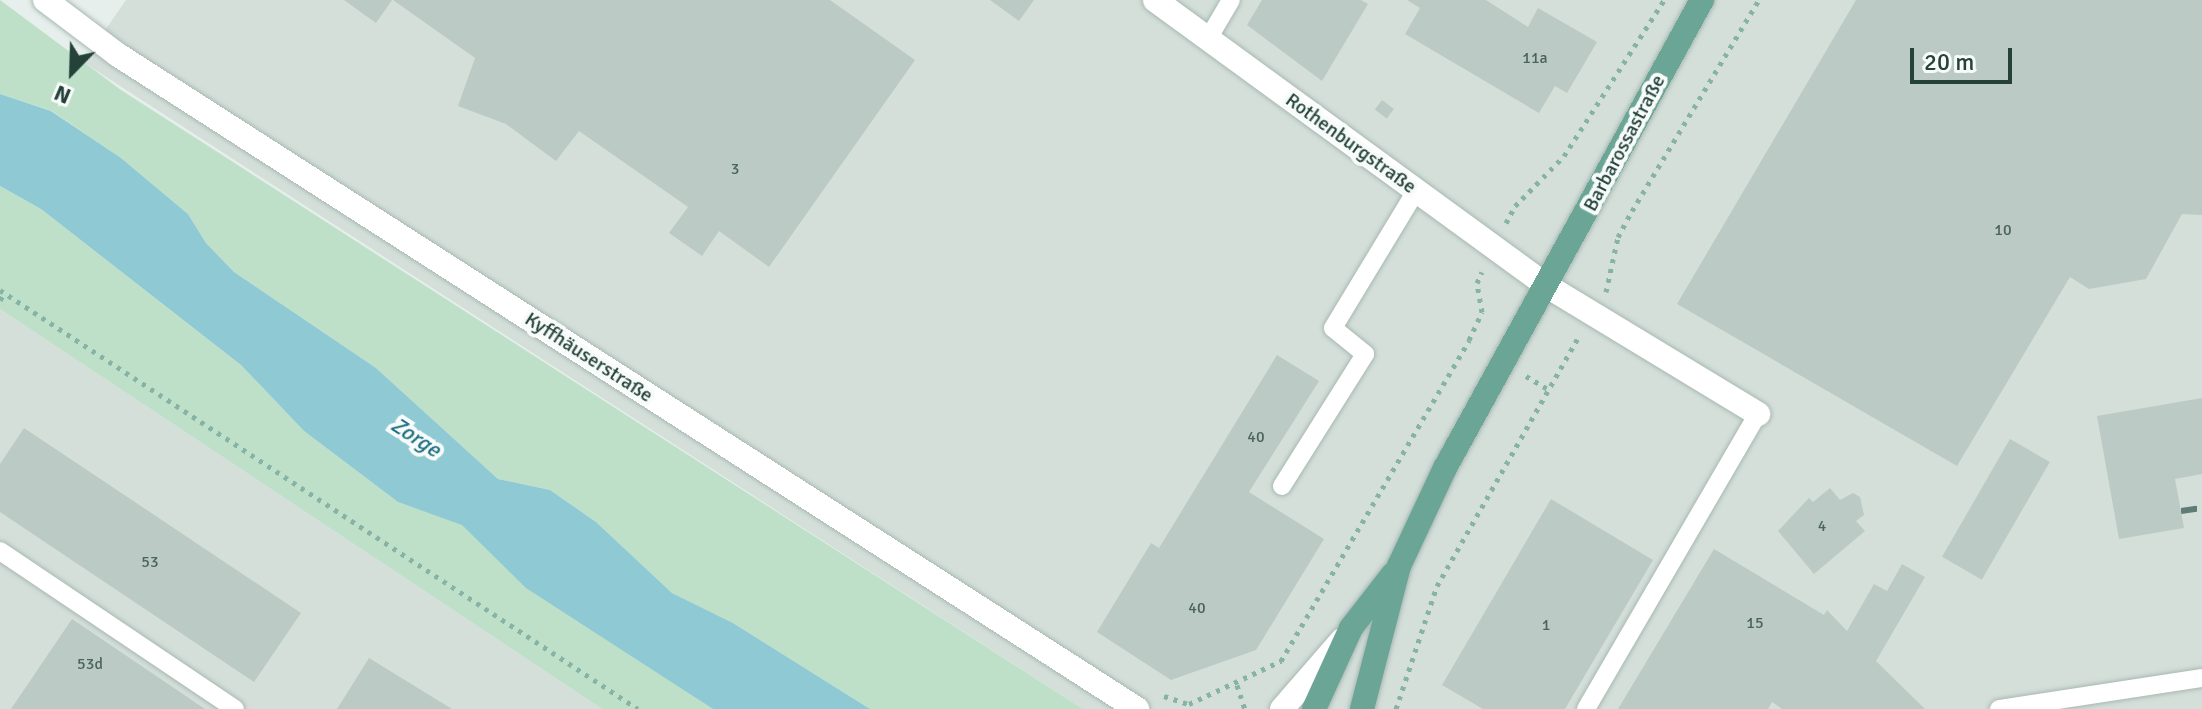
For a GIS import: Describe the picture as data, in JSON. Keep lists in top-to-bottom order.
{
  "streets": {
    "main road": ["Barbarossastraße"],
    "street": ["Rothenburgstraße", "Kyffhäuserstraße"]
  },
  "crossings": [
    ["Rothenburgstraße", "Barbarossastraße"]
  ],
  "water": ["Zorge"],
  "house_numbers": [
    "11a",
    "3",
    "10",
    "40",
    "4",
    "53",
    "40",
    "15",
    "1",
    "53d"
  ],
  "scale_bar": "20 m",
  "north": "bottom left"
}
